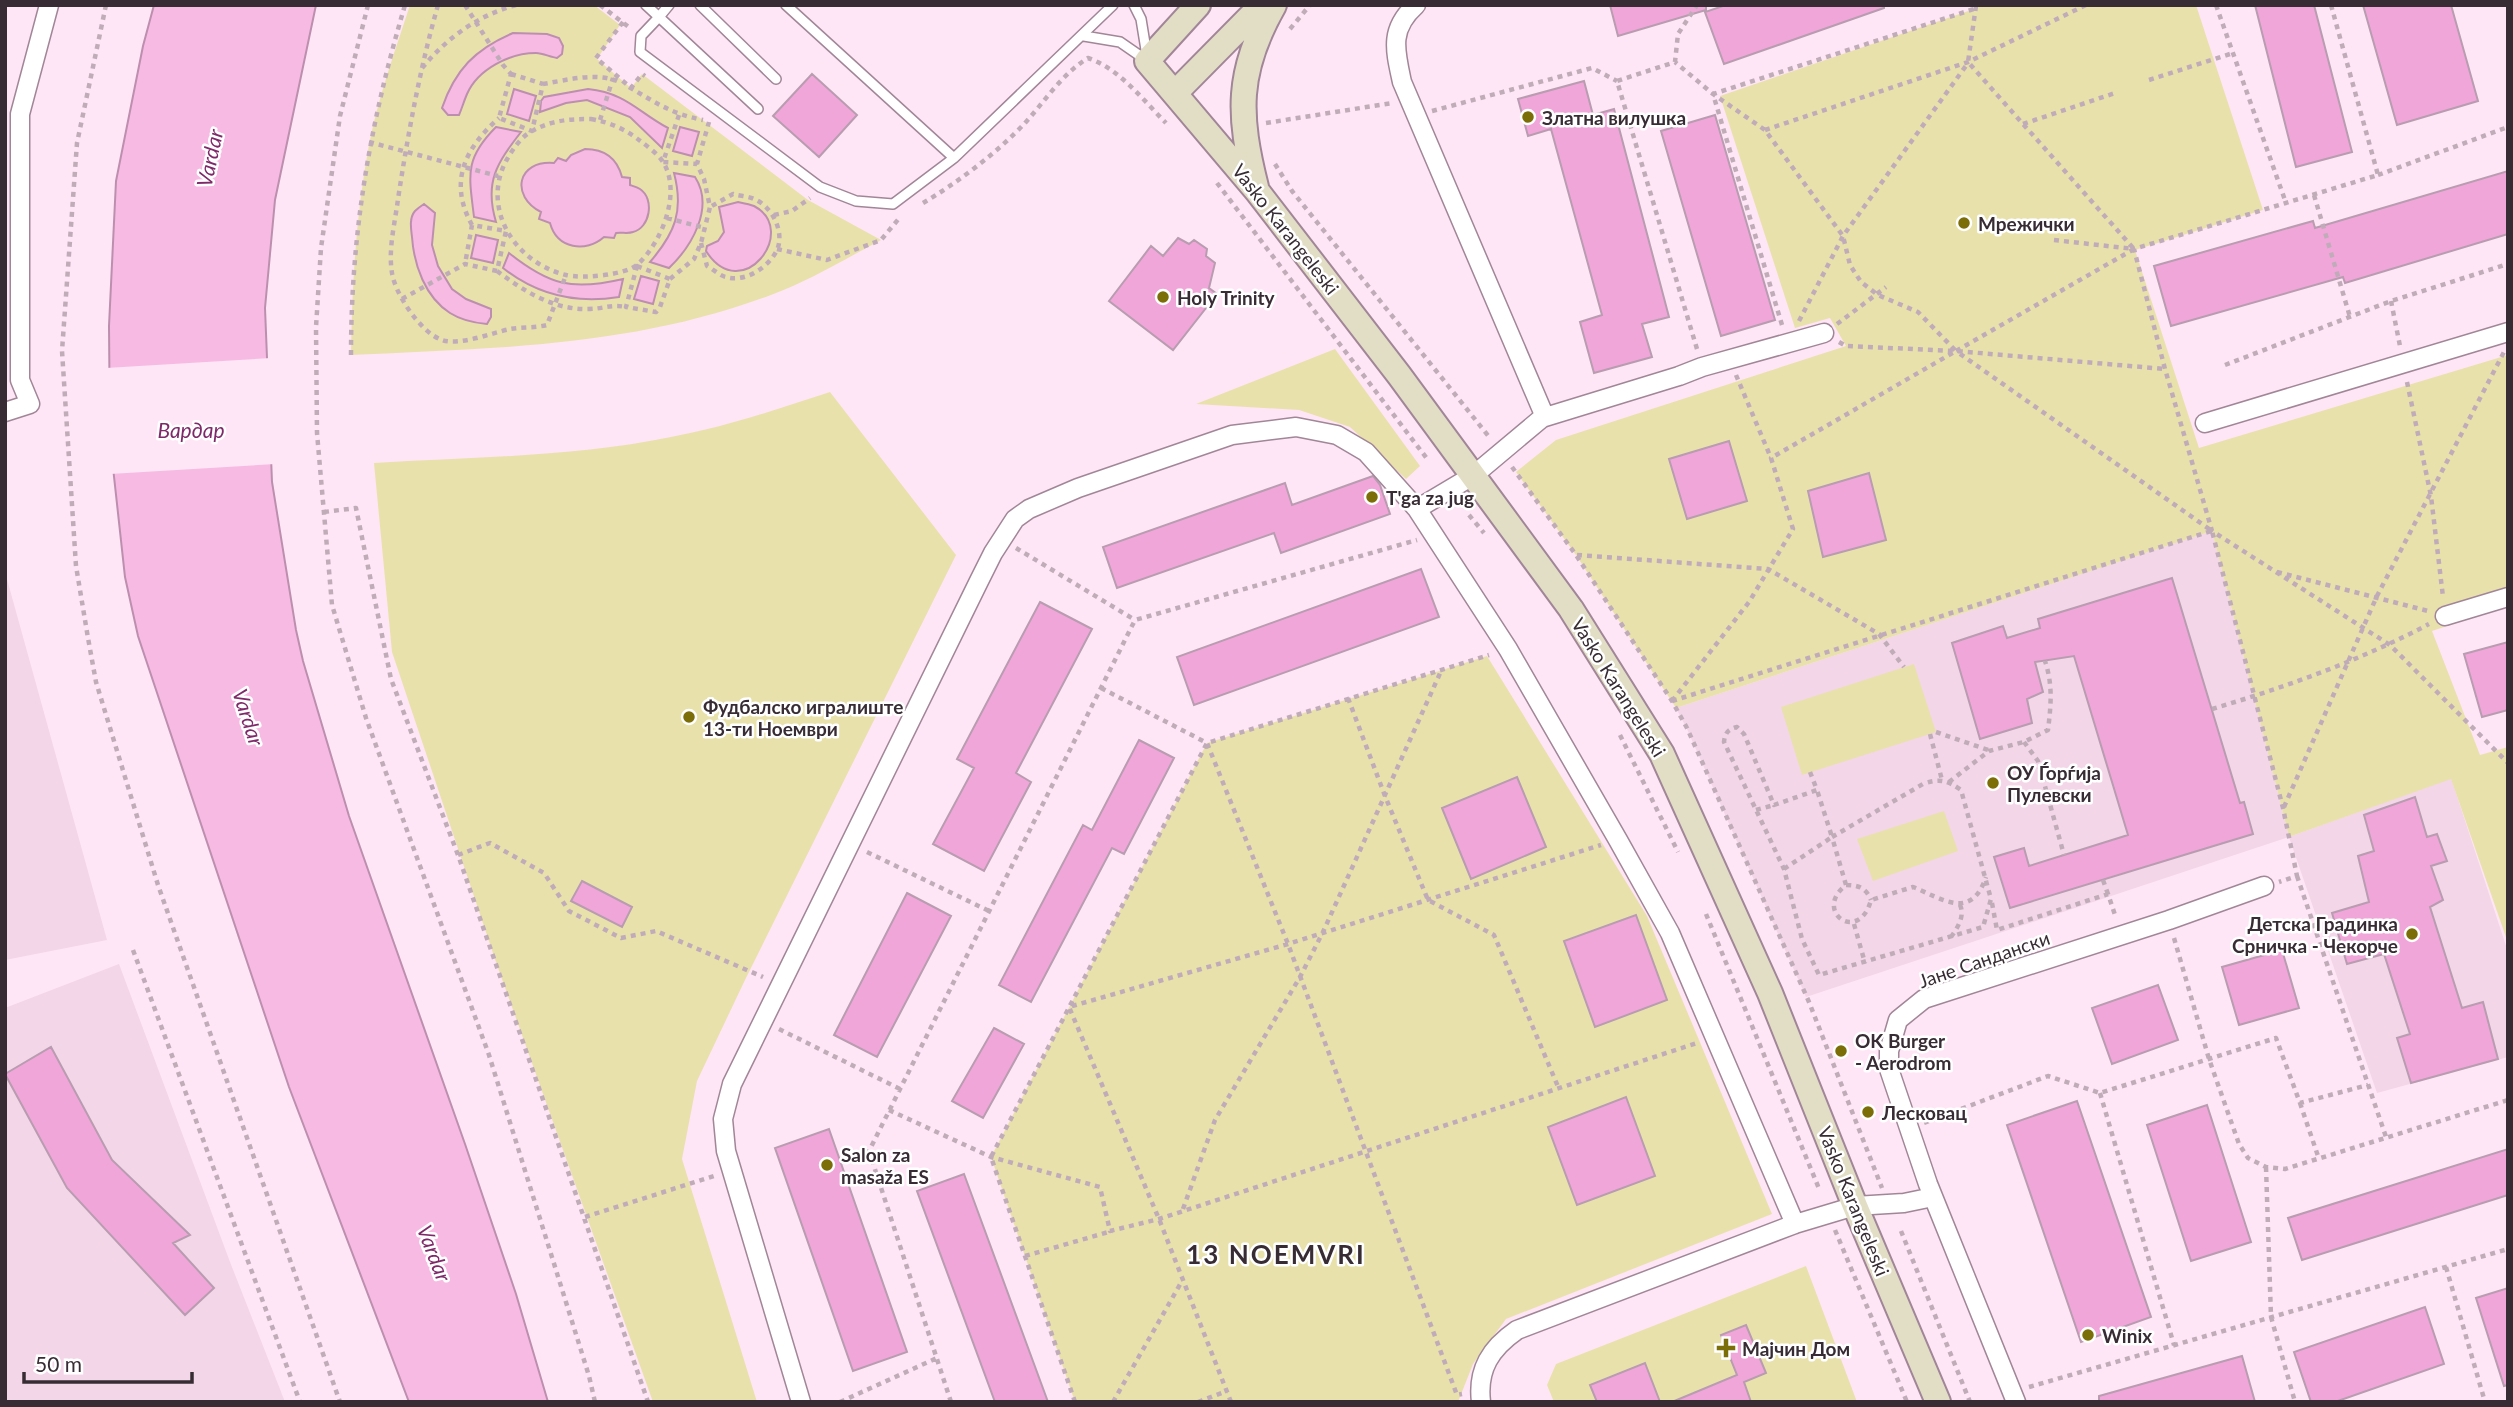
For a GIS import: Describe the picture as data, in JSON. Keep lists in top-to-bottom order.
{
  "streets": {
    "street": ["Vasko Karangeleski", "Јане Сандански"]
  },
  "districts": ["13 NOEMVRI"],
  "water": ["Vardar", "Вардар"],
  "places": {
    "other": [
      "Златна вилушка",
      "Мрежички",
      "Holy Trinity",
      "T'ga za jug",
      "Фудбалско игралиште 13-ти Ноември",
      "ОУ Ѓорѓија Пулевски",
      "Детска Градинка Срничка - Чекорче",
      "OK Burger - Aerodrom",
      "Лесковац",
      "Salon za masaža ES",
      "Winix"
    ],
    "health": ["Мајчин Дом"]
  },
  "scale_bar": "50 m"
}
